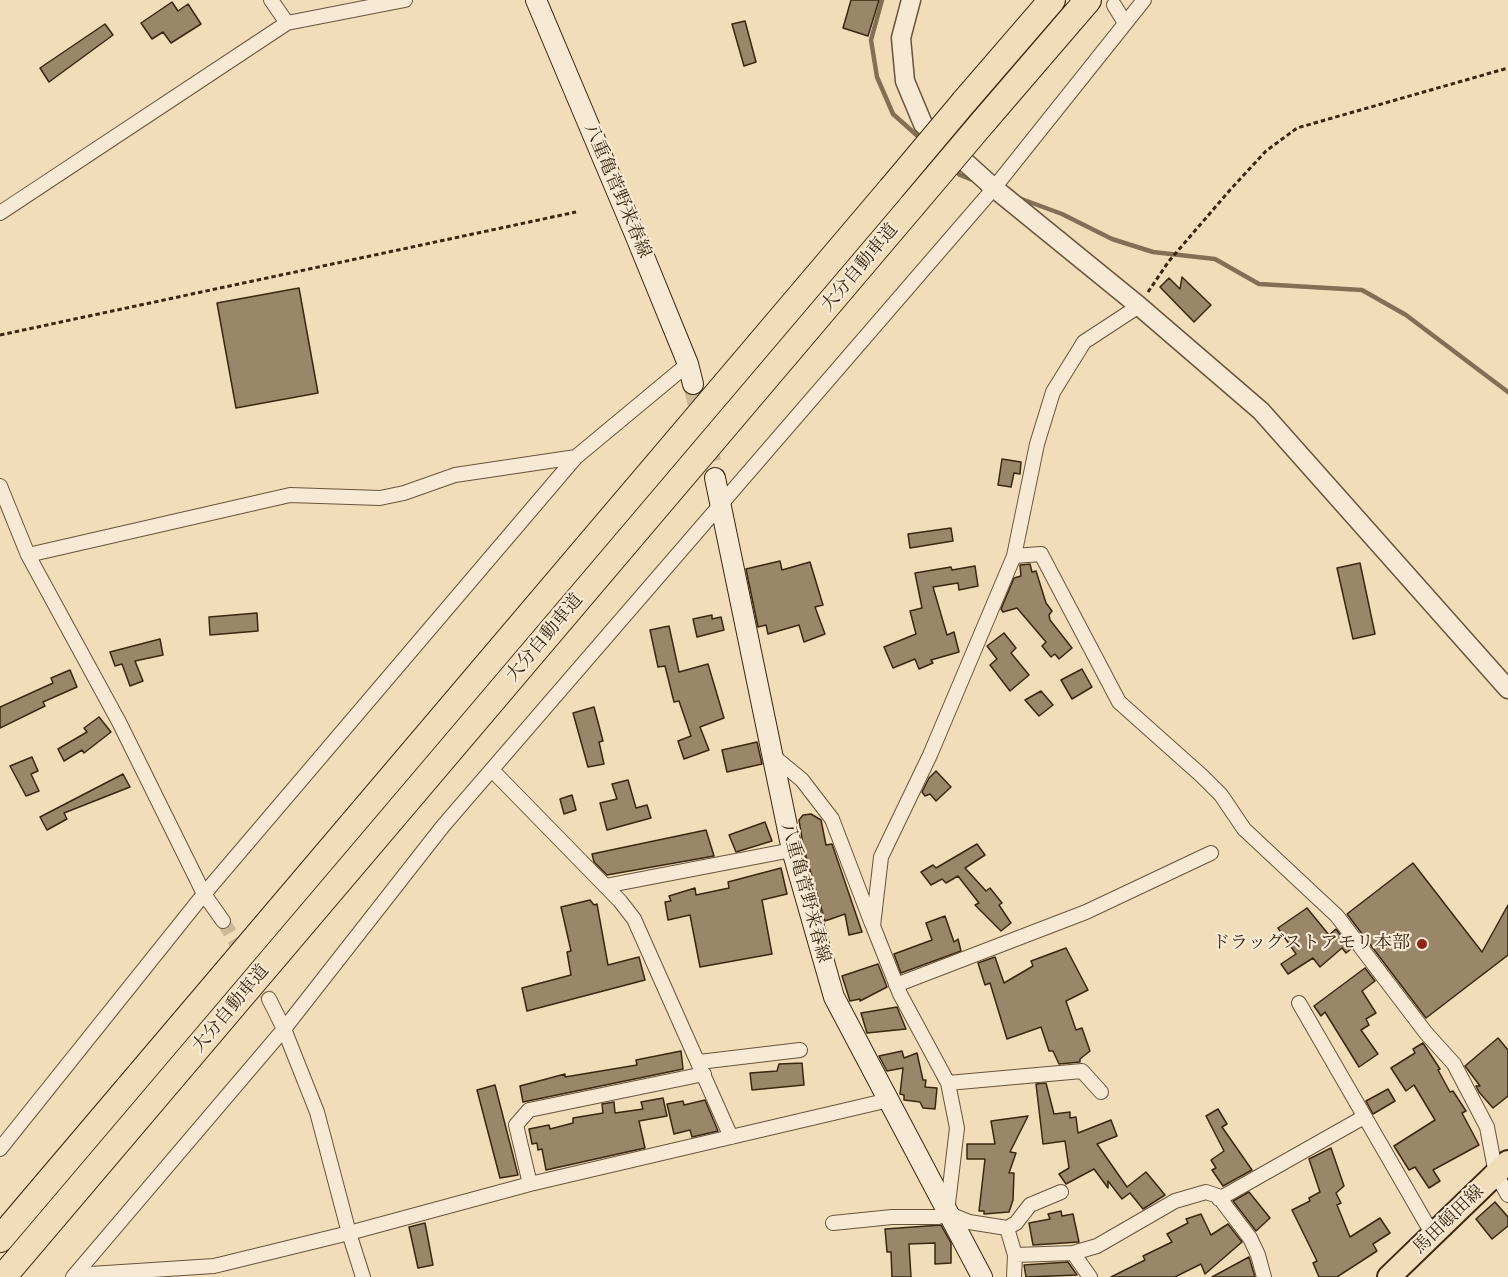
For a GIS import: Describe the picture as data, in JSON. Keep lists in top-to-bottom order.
{
  "streets": {
    "highway": ["大分自動車道"],
    "main road": ["八重亀菅野来春線", "馬田頓田線"]
  },
  "places": ["ドラッグストアモリ本部"]
}
